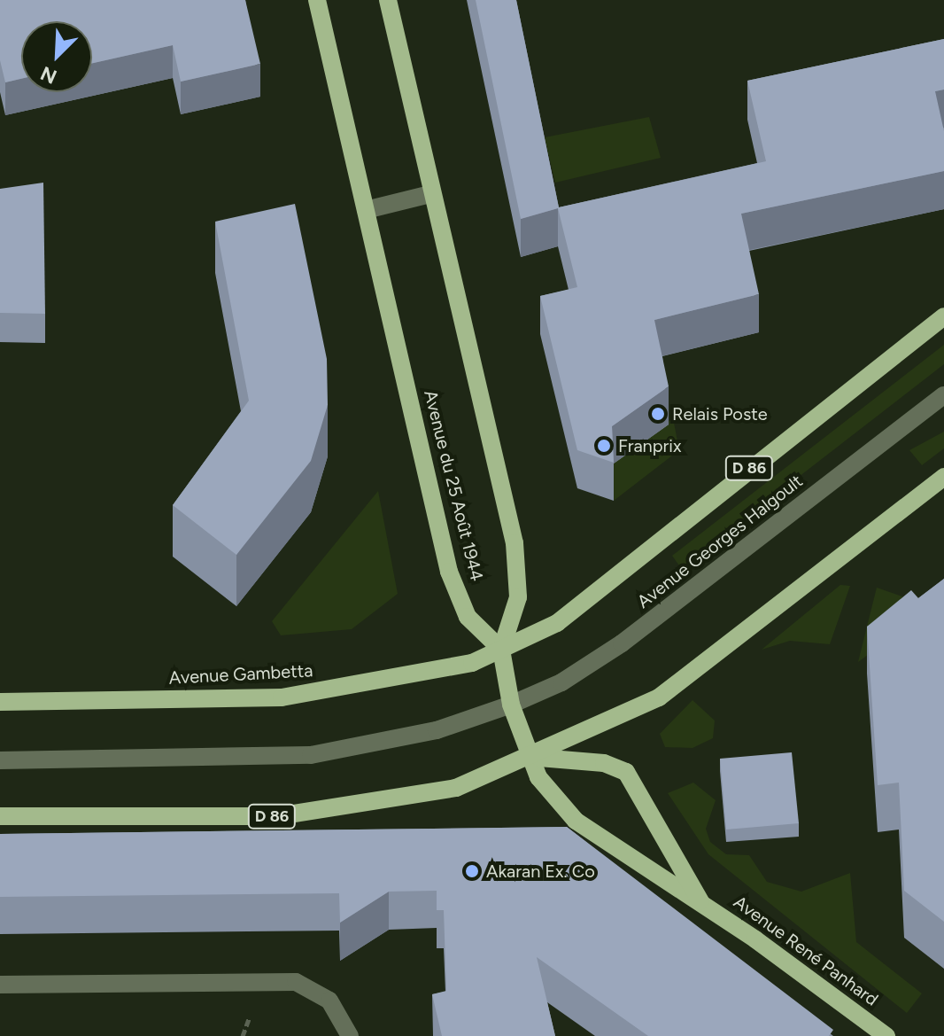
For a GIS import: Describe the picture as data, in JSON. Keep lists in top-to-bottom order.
{
  "streets": {
    "main road": [
      "D 86",
      "Avenue du 25 Août 1944",
      "Avenue Georges Halgoult",
      "Avenue Gambetta",
      "Avenue René Panhard"
    ]
  },
  "crossings": [
    ["D 86", "Avenue René Panhard"],
    ["Avenue du 25 Août 1944", "Avenue Gambetta"],
    ["Avenue du 25 Août 1944", "Avenue René Panhard"],
    ["Avenue Georges Halgoult", "Avenue Gambetta"],
    ["Avenue Georges Halgoult", "Avenue René Panhard"],
    ["Avenue Gambetta", "Avenue René Panhard"]
  ],
  "places": ["Relais Poste", "Franprix", "Akaran Ex. Co"],
  "north": "bottom left"
}
